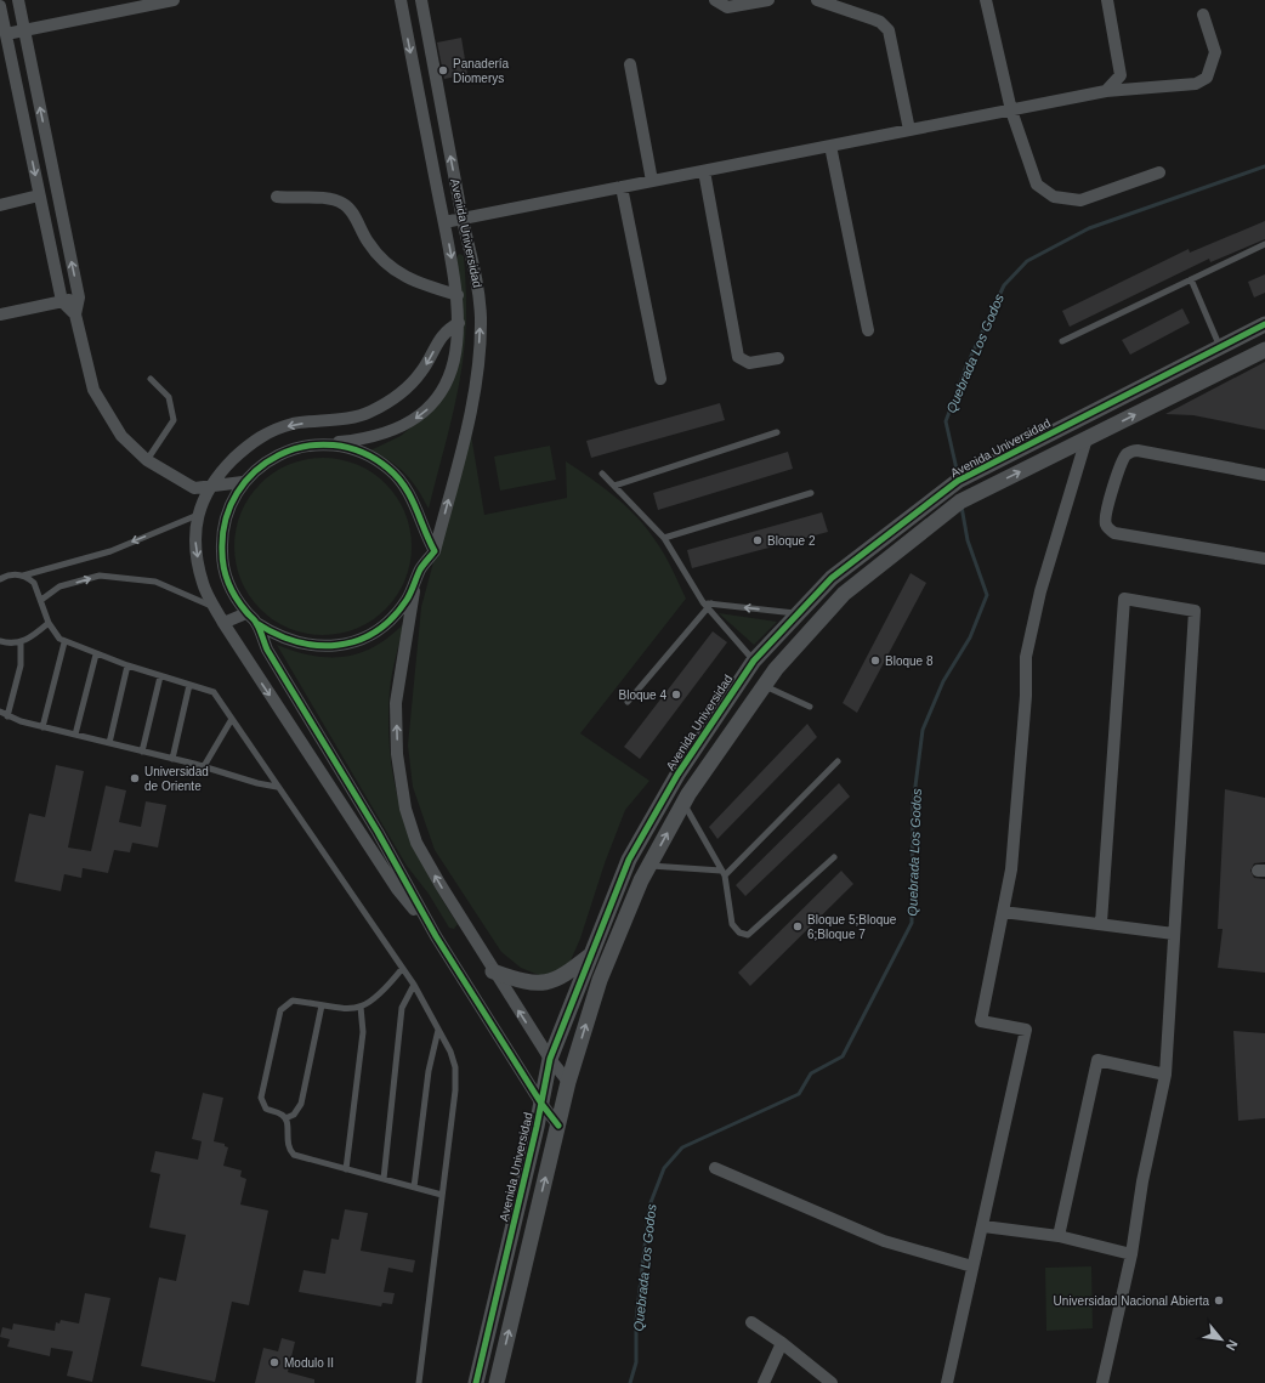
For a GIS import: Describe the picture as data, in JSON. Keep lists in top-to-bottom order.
{
  "streets": {
    "street": ["Avenida Universidad"]
  },
  "water": ["Quebrada Los Godos"],
  "places": [
    "Panadería Diomerys",
    "Bloque 2",
    "Bloque 8",
    "Bloque 4",
    "Universidad de Oriente",
    "Bloque 5;Bloque 6;Bloque 7",
    "Universidad Nacional Abierta",
    "Modulo II"
  ],
  "north": "bottom right"
}
